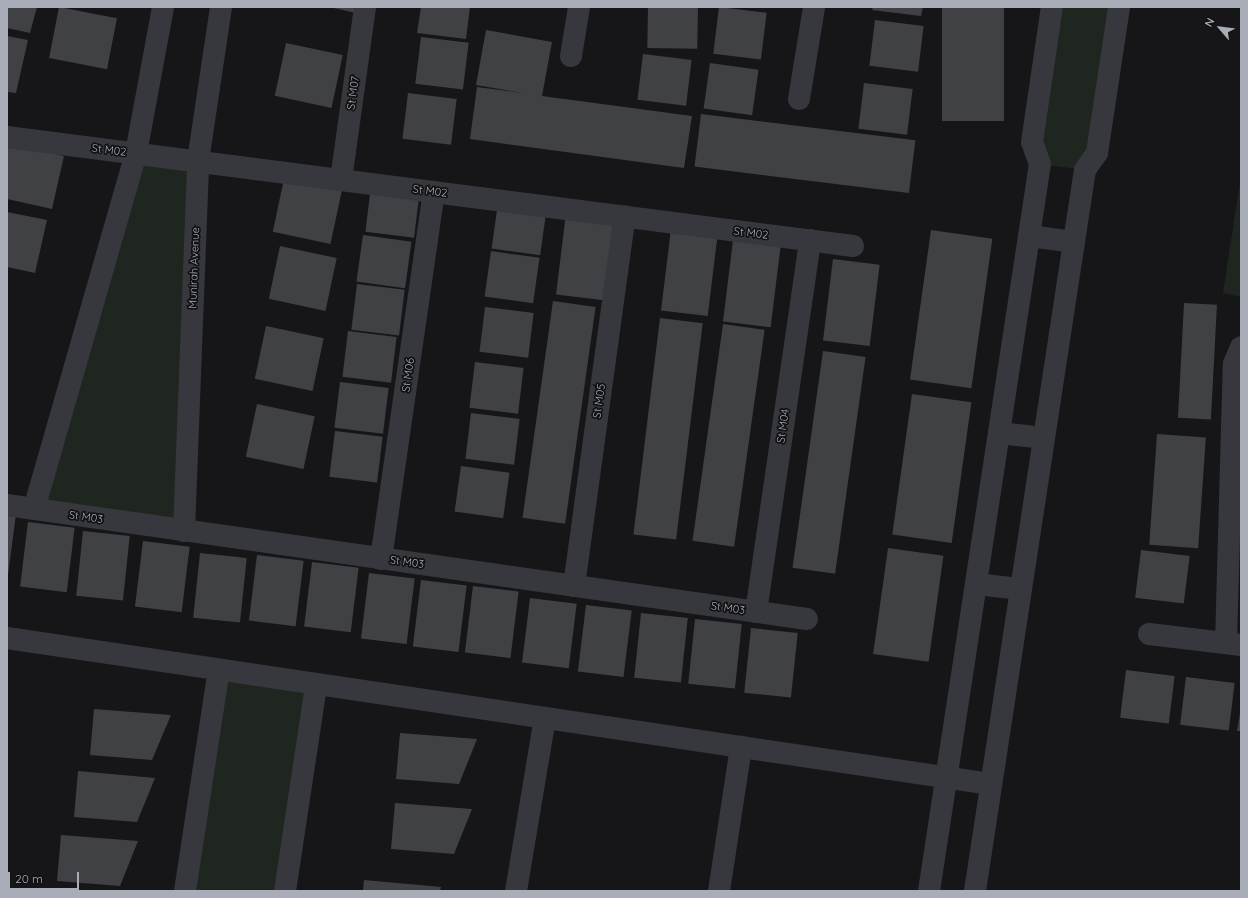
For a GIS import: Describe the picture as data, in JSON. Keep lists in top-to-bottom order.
{
  "streets": {
    "street": [
      "St M07",
      "St M02",
      "Munirah Avenue",
      "St M06",
      "St M05",
      "St M04",
      "St M03"
    ]
  },
  "crossings": [
    ["St M07", "St M02"],
    ["St M02", "Munirah Avenue"],
    ["St M02", "St M06"],
    ["St M02", "St M05"],
    ["St M02", "St M04"],
    ["Munirah Avenue", "St M03"],
    ["St M06", "St M03"],
    ["St M05", "St M03"],
    ["St M04", "St M03"]
  ],
  "scale_bar": "20 m",
  "north": "top left"
}
